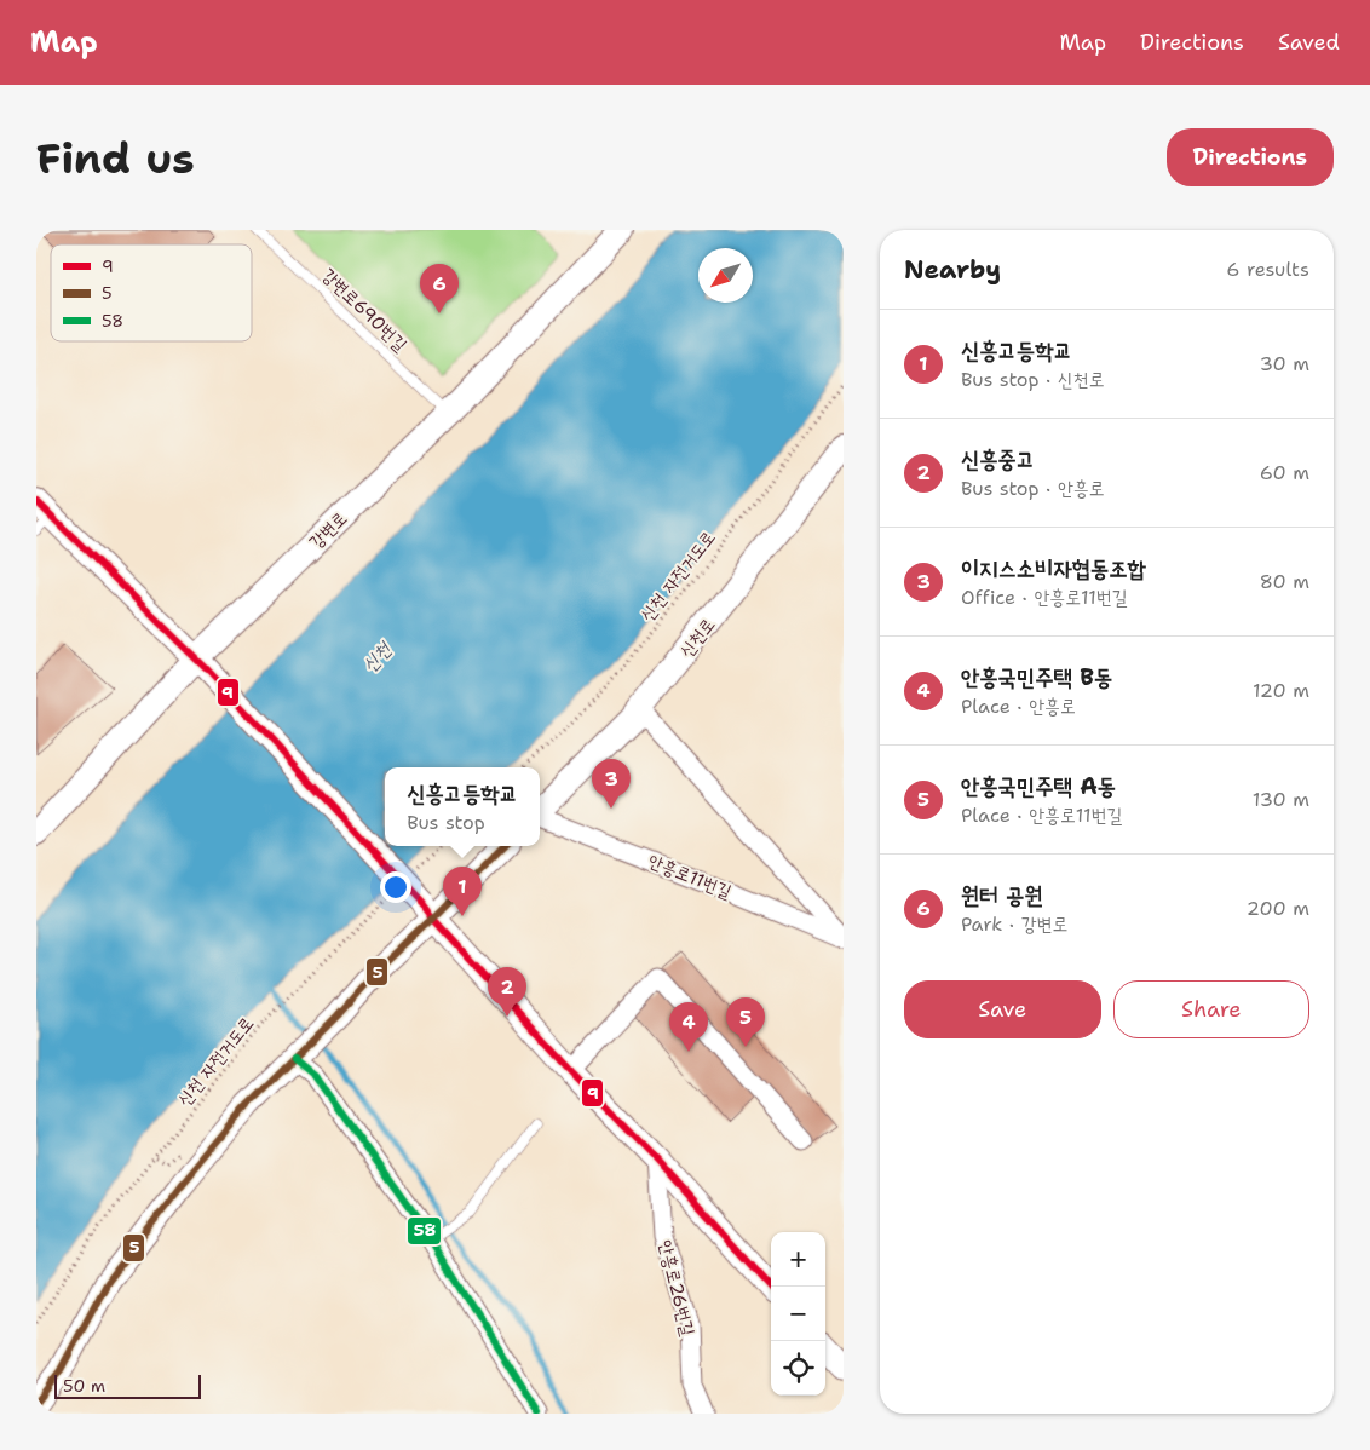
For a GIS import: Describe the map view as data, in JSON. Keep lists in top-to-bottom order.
{
  "streets": {
    "street": [
      "강변로",
      "신천로",
      "안흥로11번길",
      "안흥로26번길"
    ],
    "lane": ["강변로690번길"],
    "path": ["신천 자전거도로"]
  },
  "crossings": [
    ["강변로690번길", "강변로"]
  ],
  "water": ["신천"],
  "lines": ["transit line 9", "transit line 5", "transit line 58"],
  "legend": ["9", "5", "58"],
  "scale_bar": "50 m",
  "north": "bottom left",
  "page": {
    "header": "Map",
    "nav": ["Map", "Directions", "Saved"],
    "buttons": [
      "Directions",
      ["Save", "Share"]
    ],
    "title": "Find us",
    "heading": ["Nearby", "6 results"],
    "pins": [
      "6",
      "3",
      "1",
      "2",
      "5",
      "4"
    ],
    "list": [
      {
        "mark": "1",
        "name": "신흥고등학교",
        "note": "Bus stop · 신천로",
        "value": "30 m"
      },
      {
        "mark": "2",
        "name": "신흥중고",
        "note": "Bus stop · 안흥로",
        "value": "60 m"
      },
      {
        "mark": "3",
        "name": "이지스소비자협동조합",
        "note": "Office · 안흥로11번길",
        "value": "80 m"
      },
      {
        "mark": "4",
        "name": "안흥국민주택 B동",
        "note": "Place · 안흥로",
        "value": "120 m"
      },
      {
        "mark": "5",
        "name": "안흥국민주택 A동",
        "note": "Place · 안흥로11번길",
        "value": "130 m"
      },
      {
        "mark": "6",
        "name": "원터 공원",
        "note": "Park · 강변로",
        "value": "200 m"
      }
    ],
    "popup": ["신흥고등학교", "Bus stop"],
    "map_buttons": ["+", "−"],
    "scale": "50 m"
  }
}
